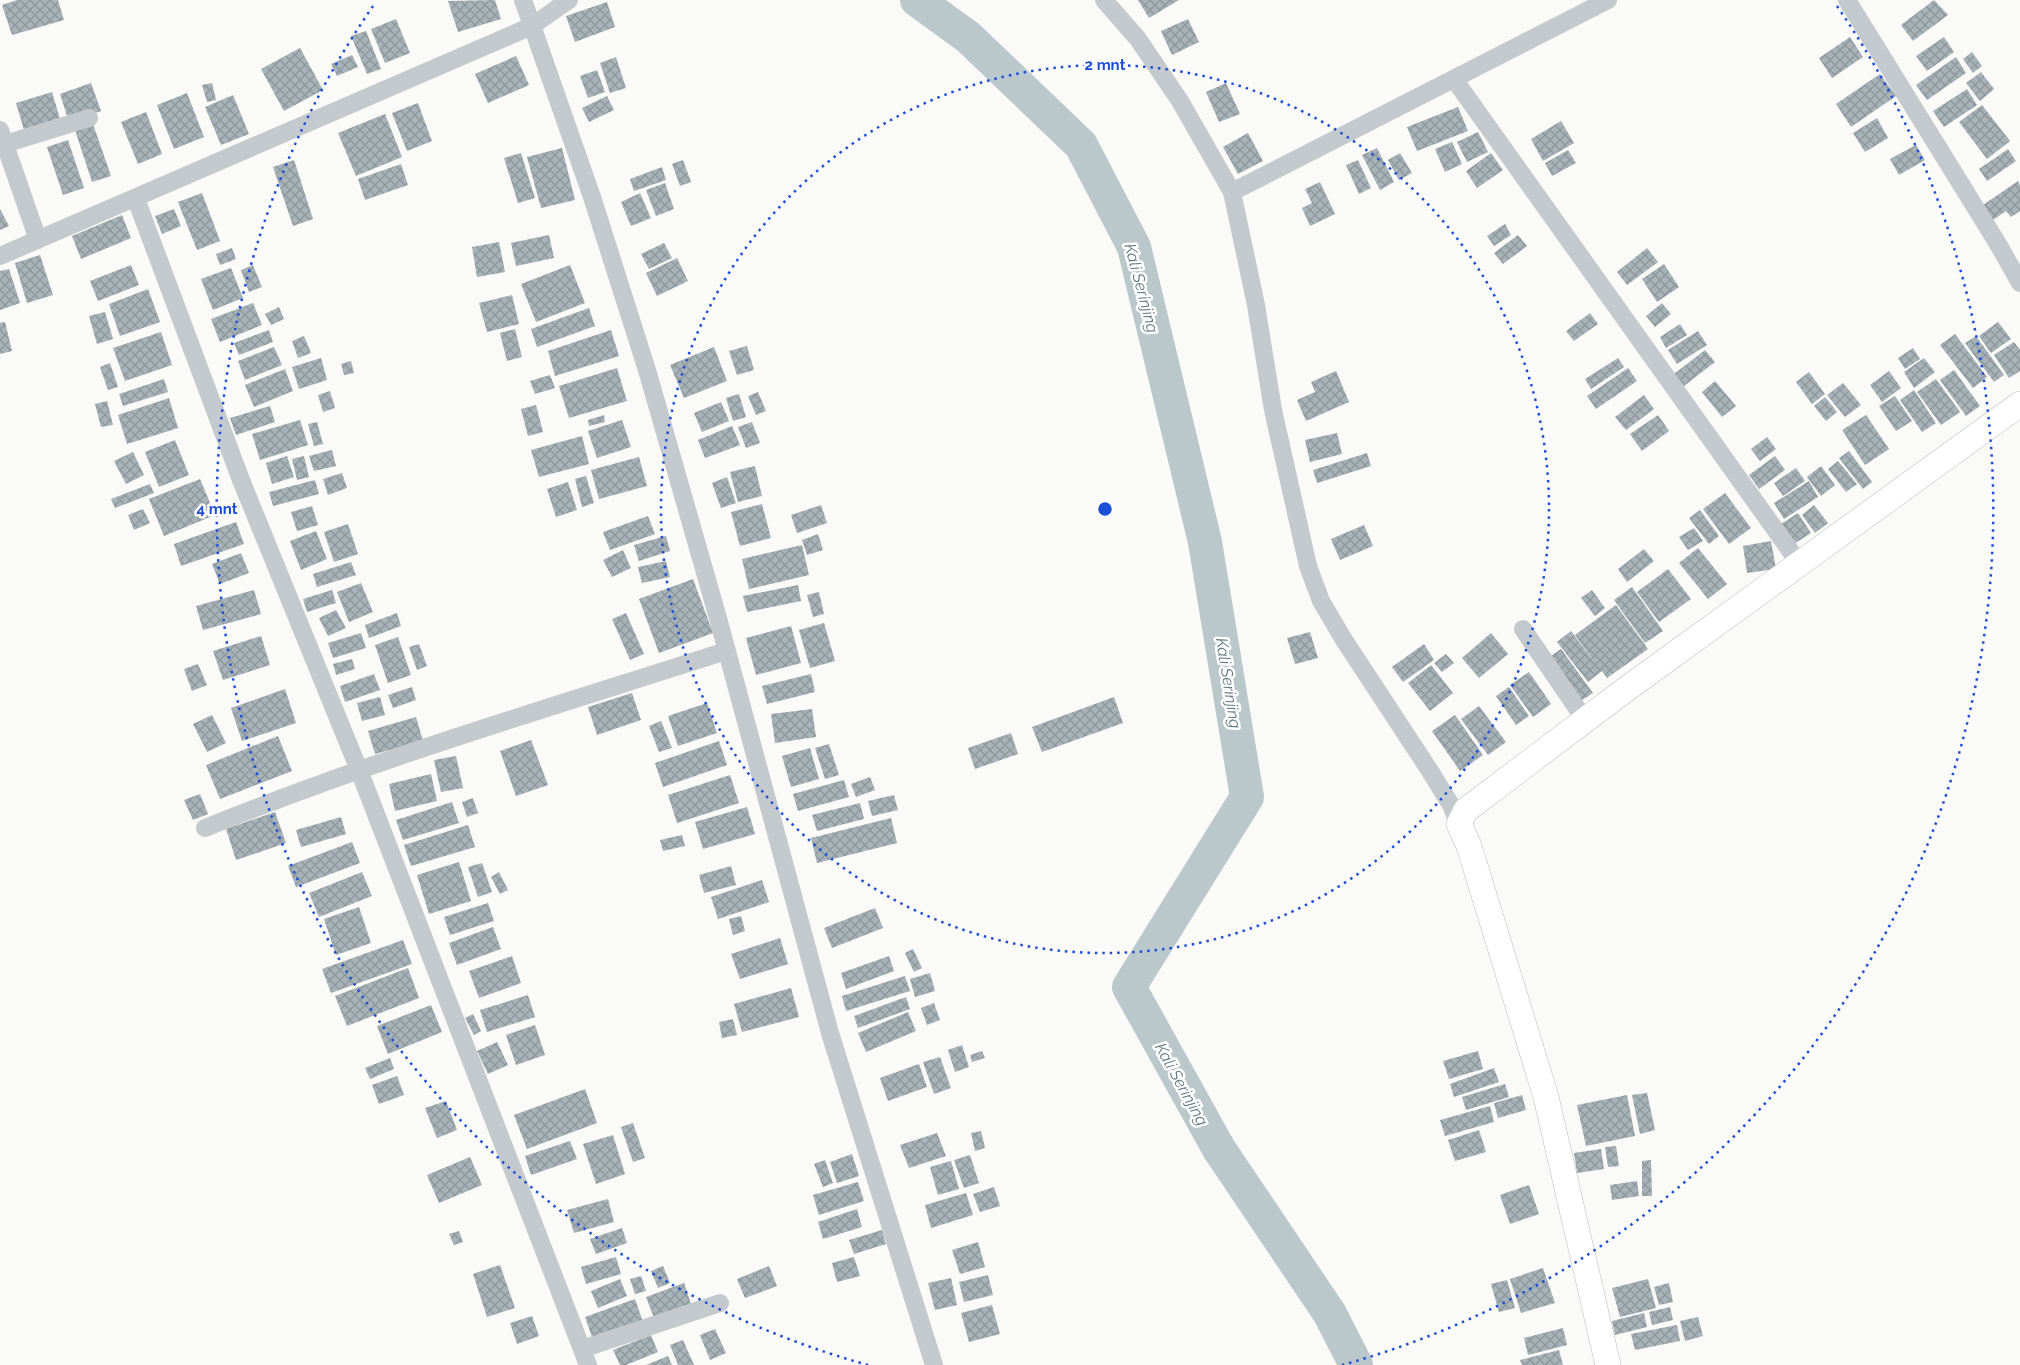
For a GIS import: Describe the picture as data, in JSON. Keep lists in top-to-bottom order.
{
  "water": ["Kali Serinjing"],
  "rings": ["2 mnt", "4 mnt"]
}
